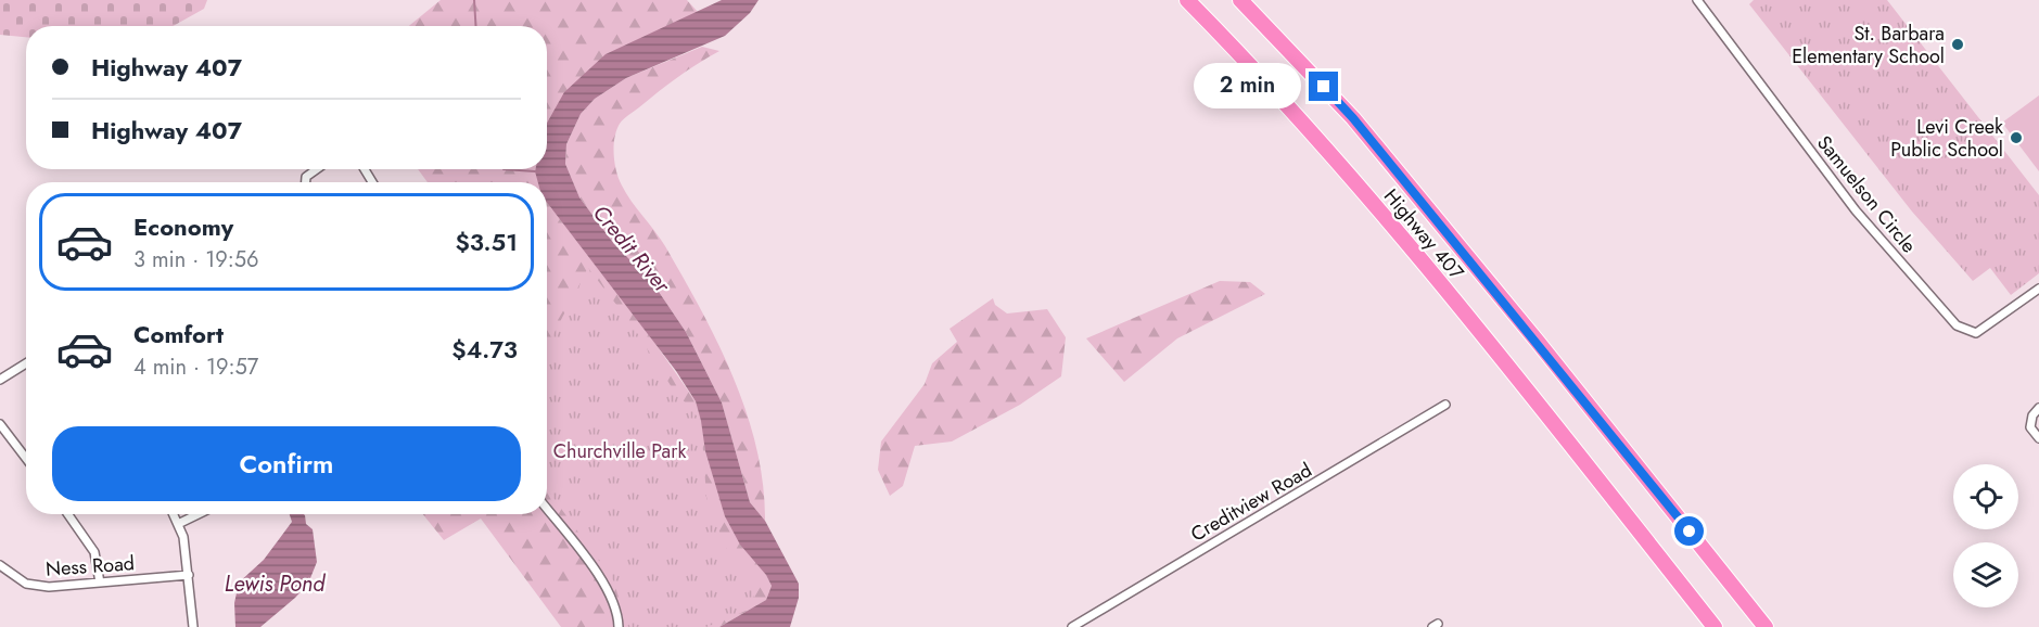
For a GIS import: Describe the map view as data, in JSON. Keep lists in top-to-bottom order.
{
  "streets": {
    "highway": ["Highway 407"],
    "street": ["Samuelson Circle", "Creditview Road", "Ness Road"]
  },
  "water": ["Credit River", "Lewis Pond"],
  "parks": ["Churchville Park"],
  "places": ["St. Barbara Elementary School", "Levi Creek Public School"],
  "page": {
    "banner": ["Highway 407", "Highway 407"],
    "bubble": "2 min",
    "list": [
      {
        "name": "Economy",
        "note": "3 min · 19:56",
        "value": "$3.51"
      },
      {
        "name": "Comfort",
        "note": "4 min · 19:57",
        "value": "$4.73"
      }
    ],
    "buttons": "Confirm"
  }
}
